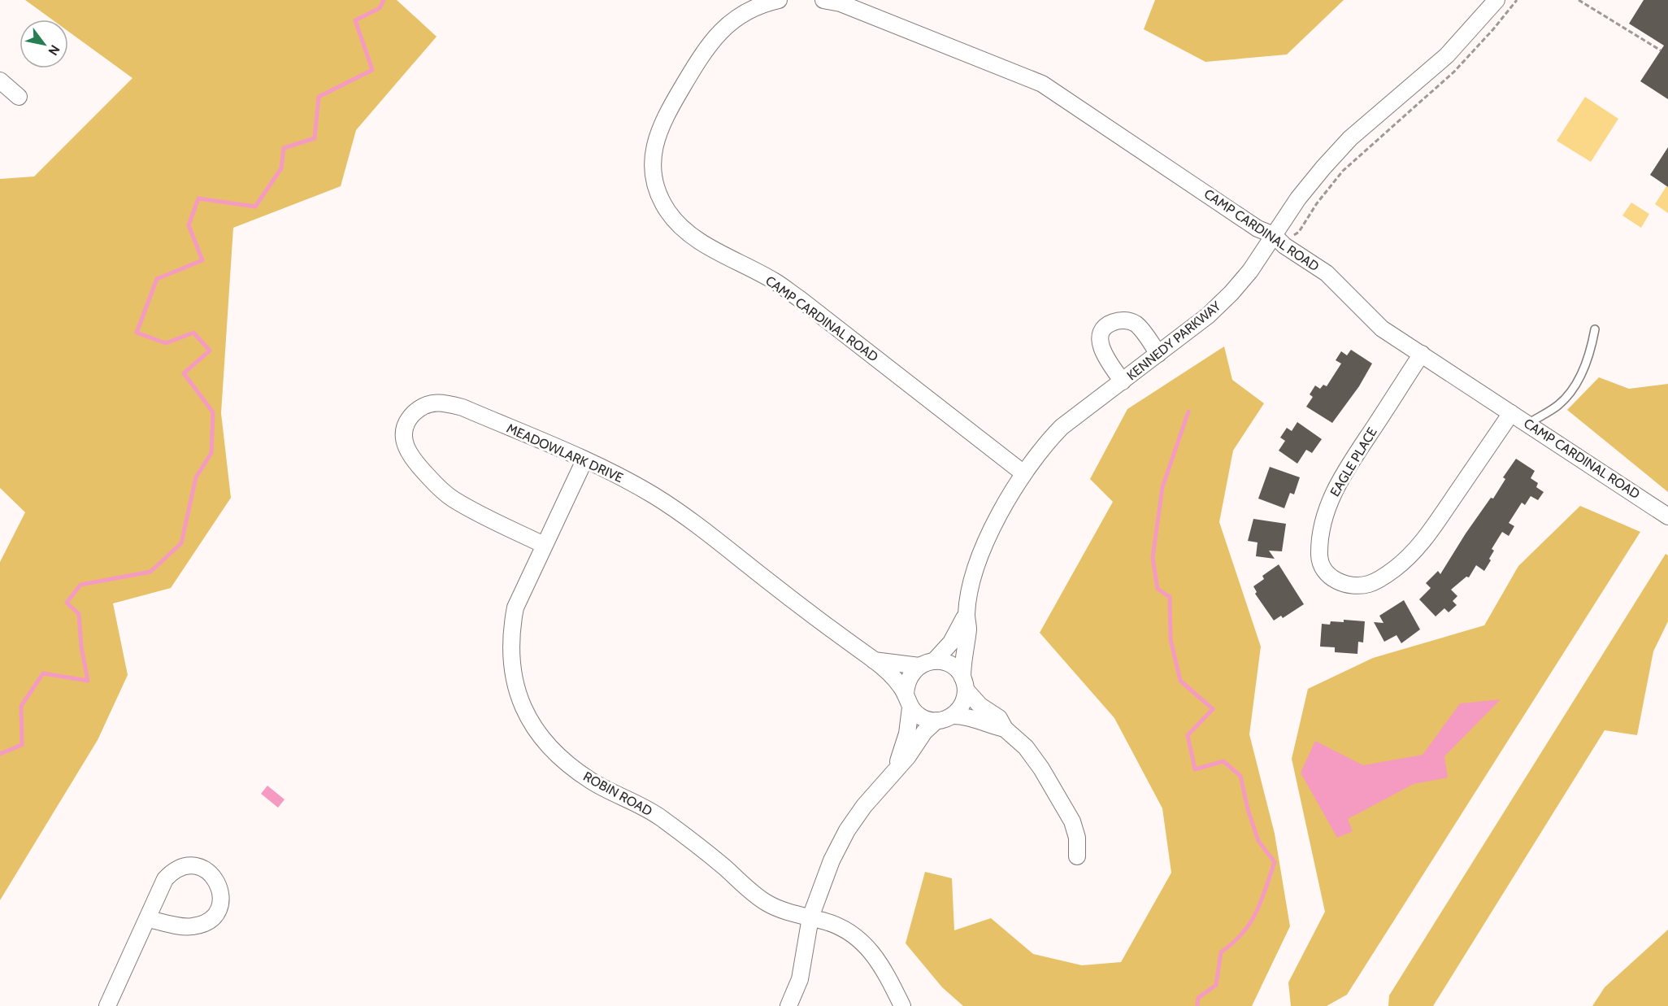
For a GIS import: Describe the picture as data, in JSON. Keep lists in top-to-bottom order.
{
  "streets": {
    "street": [
      "CAMP CARDINAL ROAD",
      "KENNEDY PARKWAY",
      "MEADOWLARK DRIVE",
      "EAGLE PLACE",
      "ROBIN ROAD"
    ]
  },
  "crossings": [
    ["CAMP CARDINAL ROAD", "KENNEDY PARKWAY"],
    ["CAMP CARDINAL ROAD", "EAGLE PLACE"],
    ["KENNEDY PARKWAY", "MEADOWLARK DRIVE"],
    ["MEADOWLARK DRIVE", "ROBIN ROAD"]
  ],
  "north": "bottom right"
}
